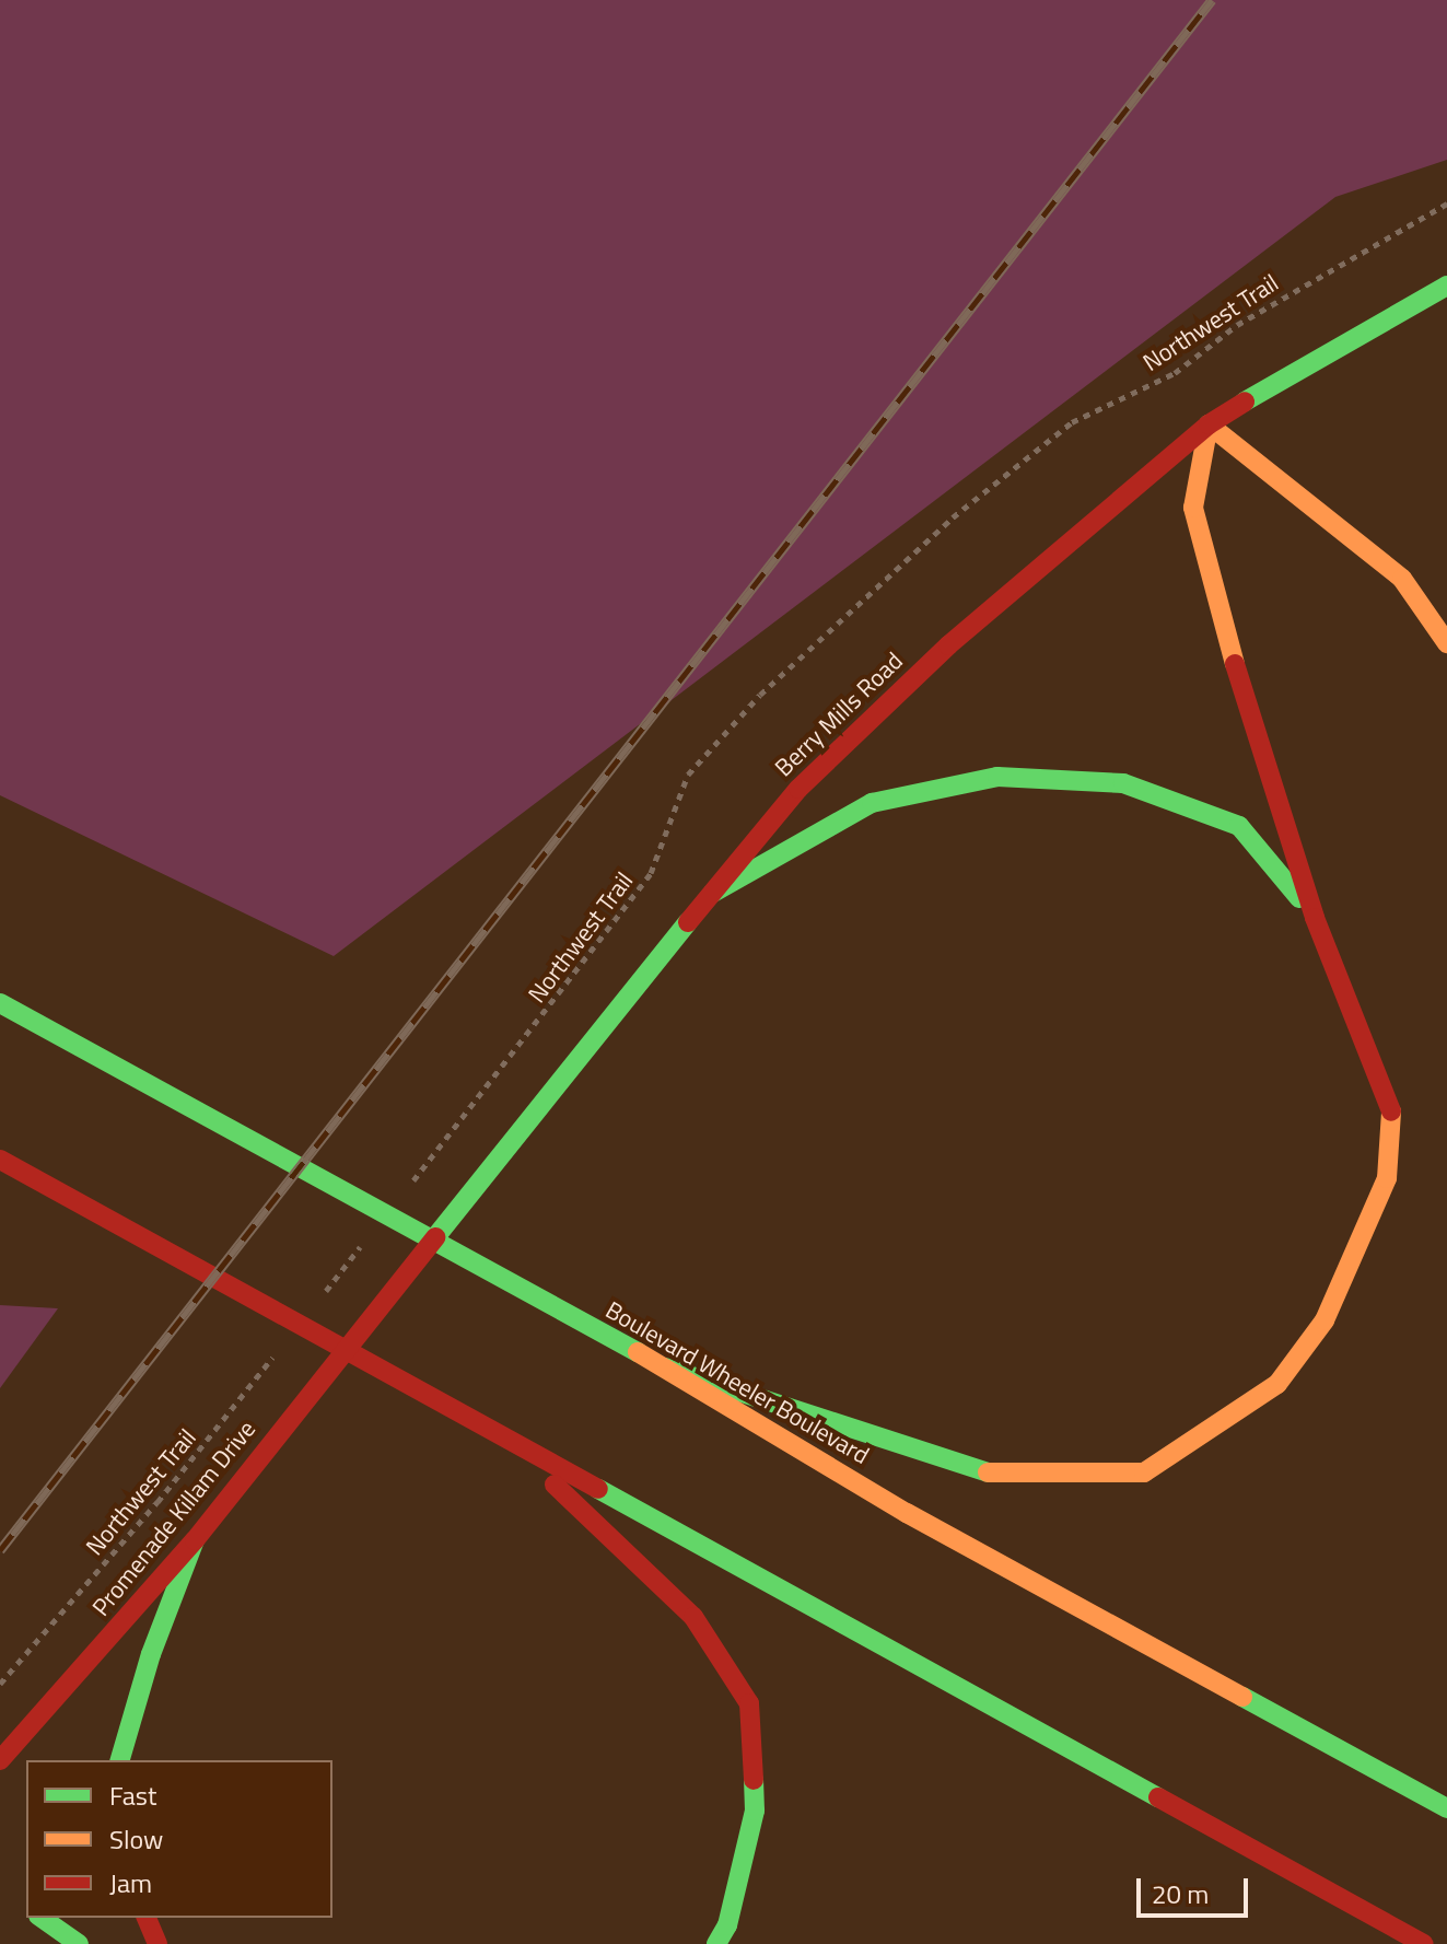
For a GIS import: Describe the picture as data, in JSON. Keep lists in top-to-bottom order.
{
  "streets": {
    "main road": ["Berry Mills Road", "Boulevard Wheeler Boulevard", "Promenade Killam Drive"],
    "path": ["Northwest Trail"]
  },
  "crossings": [
    ["Berry Mills Road", "Promenade Killam Drive"]
  ],
  "legend": ["Fast", "Slow", "Jam"],
  "scale_bar": "20 m"
}
